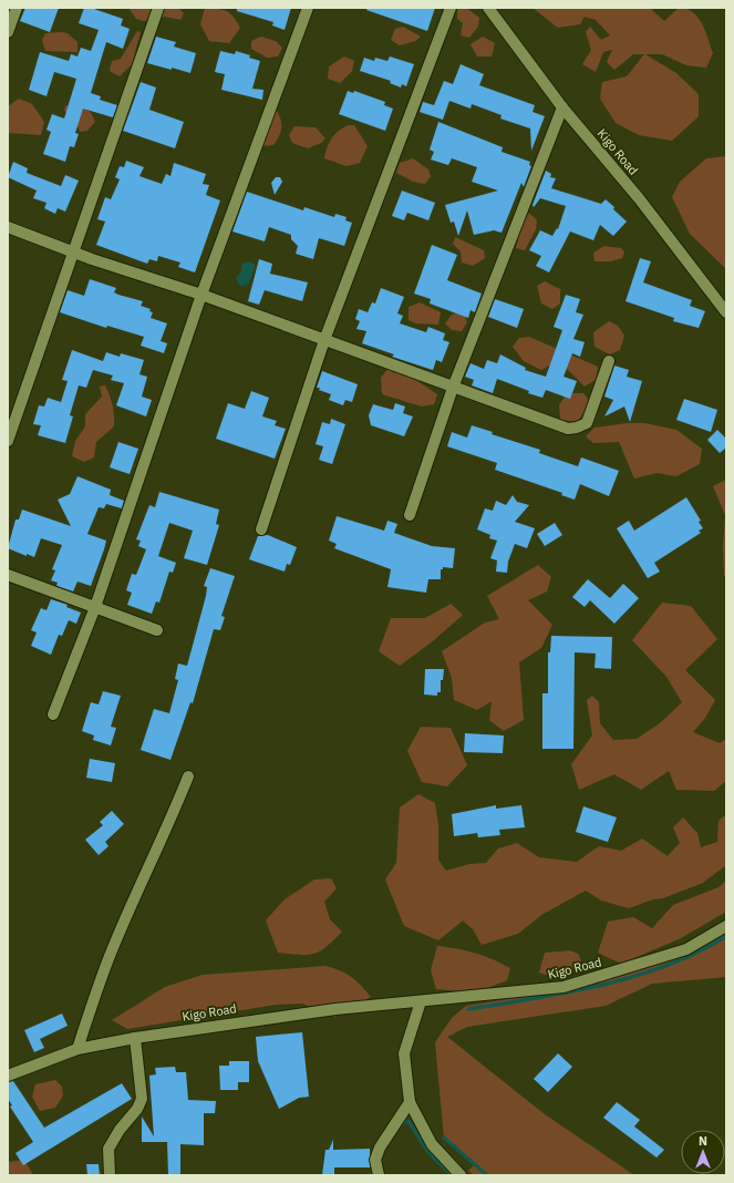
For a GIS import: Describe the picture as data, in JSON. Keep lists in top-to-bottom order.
{
  "streets": {
    "street": ["Kigo Road"]
  },
  "north": "top"
}
